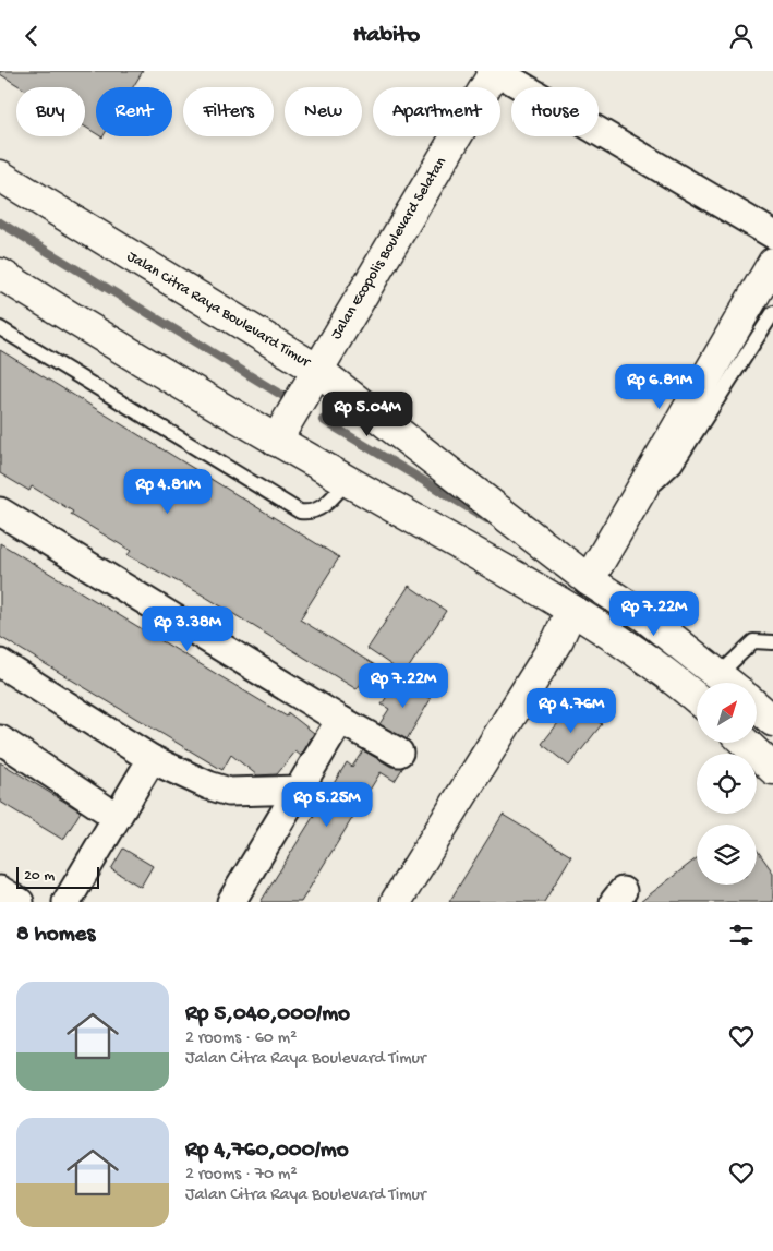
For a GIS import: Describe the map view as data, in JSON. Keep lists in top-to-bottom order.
{
  "streets": {
    "street": ["Jalan Ecopolis Boulevard Selatan", "Jalan Citra Raya Boulevard Timur"]
  },
  "crossings": [
    ["Jalan Ecopolis Boulevard Selatan", "Jalan Citra Raya Boulevard Timur"]
  ],
  "scale_bar": "20 m",
  "north": "top right",
  "page": {
    "header": "Habito",
    "chip": [
      "Buy",
      "Rent",
      "Filters",
      "New",
      "Apartment",
      "House"
    ],
    "price": [
      "Rp 6.81M",
      "Rp 5.04M",
      "Rp 4.81M",
      "Rp 7.22M",
      "Rp 3.38M",
      "Rp 7.22M",
      "Rp 4.76M",
      "Rp 5.25M"
    ],
    "scale": "20 m",
    "heading": "8 homes",
    "list": [
      {
        "name": "Rp 5,040,000/mo",
        "note": "2 rooms · 60 m² · Jalan Citra Raya Boulevard Timur"
      },
      {
        "name": "Rp 4,760,000/mo",
        "note": "2 rooms · 70 m² · Jalan Citra Raya Boulevard Timur"
      }
    ]
  }
}
